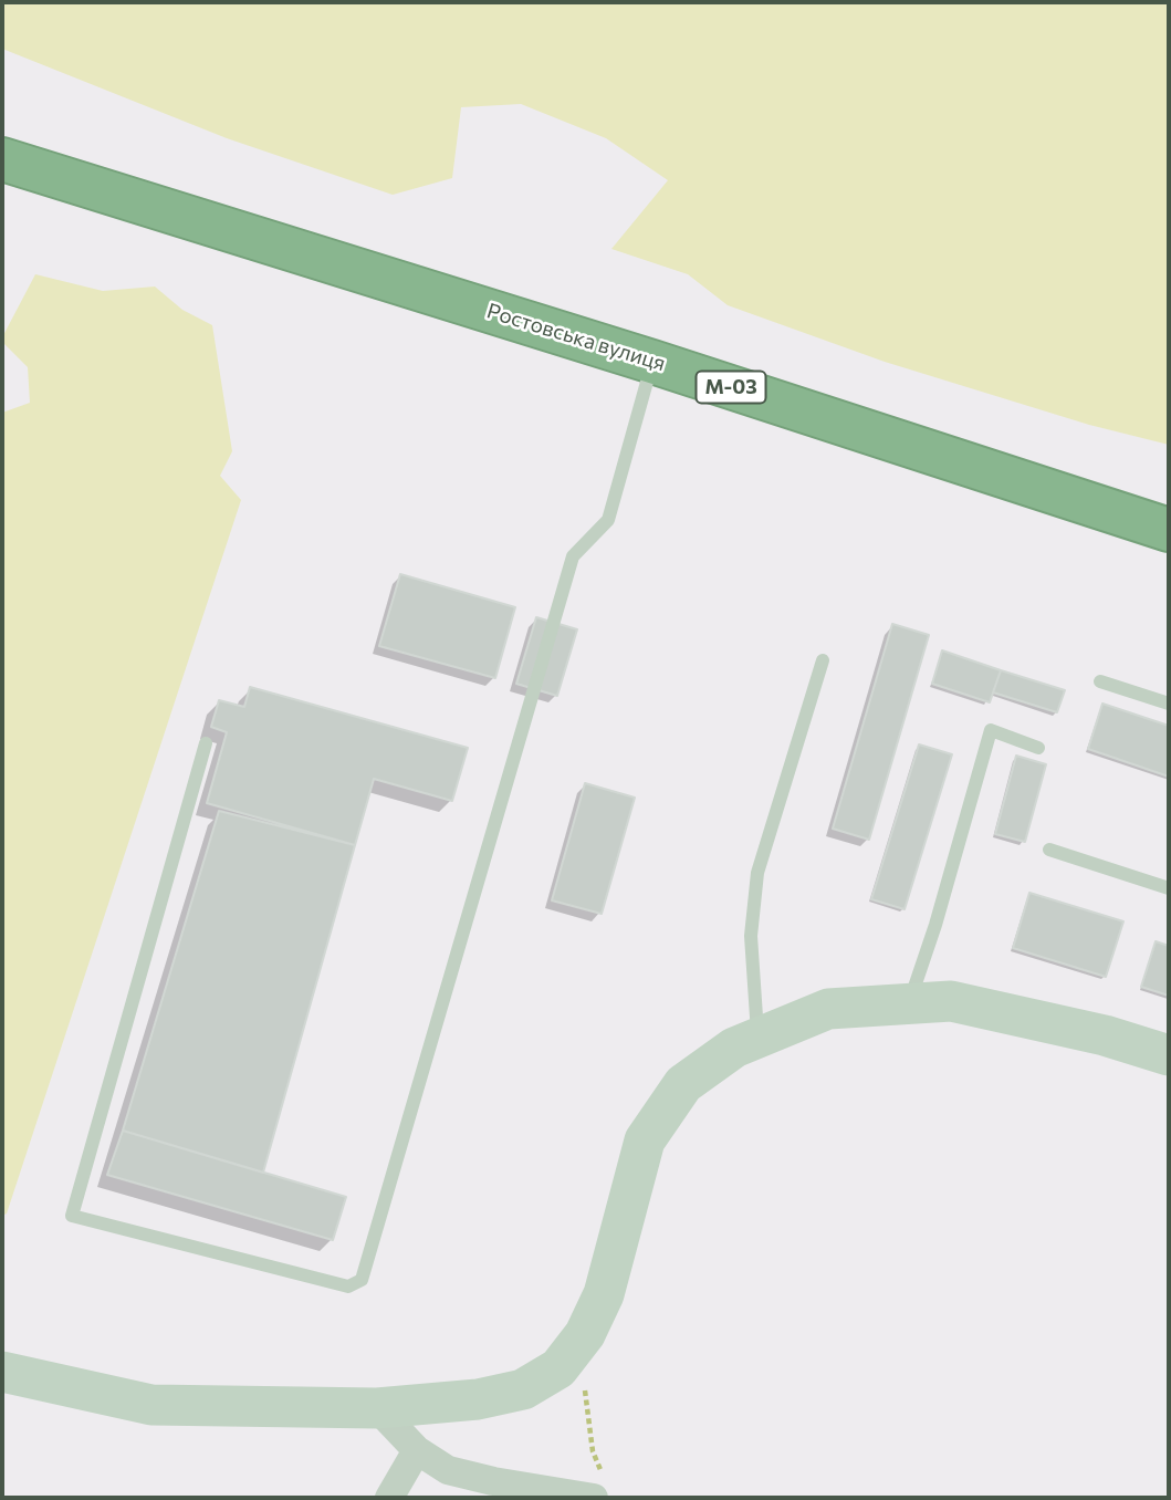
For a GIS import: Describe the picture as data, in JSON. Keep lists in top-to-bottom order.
{
  "streets": {
    "highway": ["Ростовська вулиця", "М-03"]
  }
}
